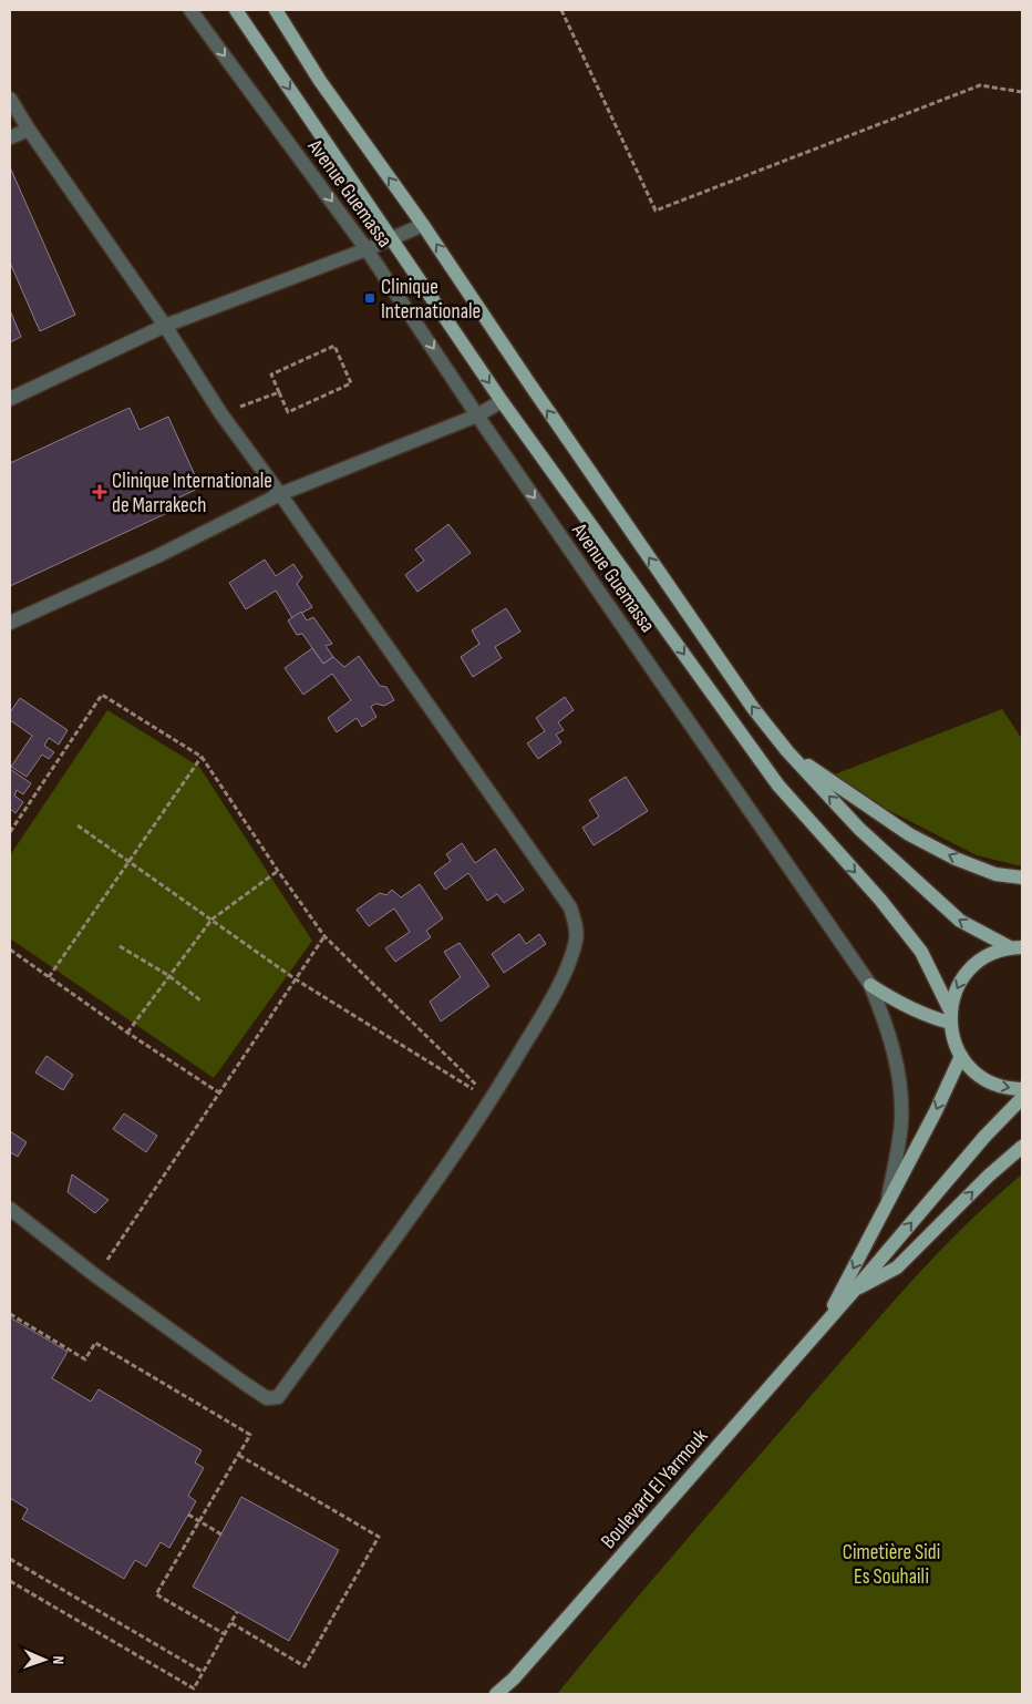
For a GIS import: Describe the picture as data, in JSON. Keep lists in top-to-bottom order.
{
  "streets": {
    "main road": ["Avenue Guemassa", "Boulevard El Yarmouk"]
  },
  "crossings": [
    ["Avenue Guemassa", "Boulevard El Yarmouk"]
  ],
  "parks": ["Cimetière Sidi Es Souhaili"],
  "places": {
    "transit": ["Clinique Internationale"],
    "health": ["Clinique Internationale de Marrakech"]
  },
  "north": "right"
}
